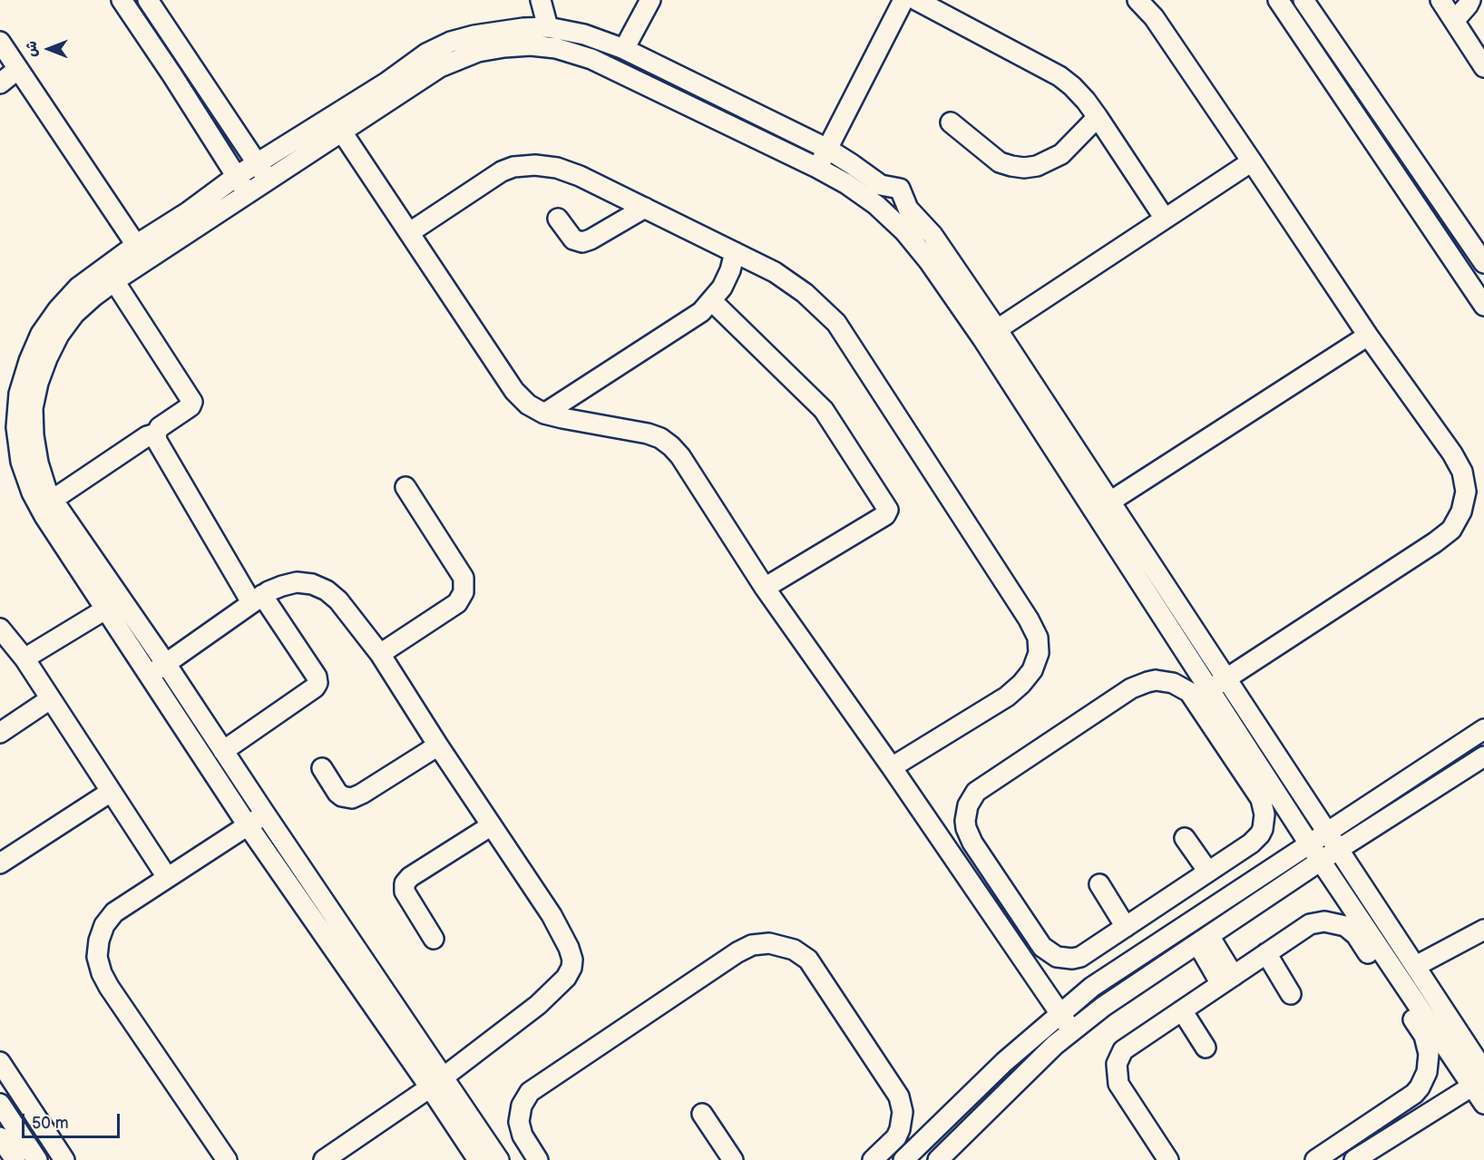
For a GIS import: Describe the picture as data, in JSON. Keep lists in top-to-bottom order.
{
  "scale_bar": "50 m",
  "north": "left"
}
